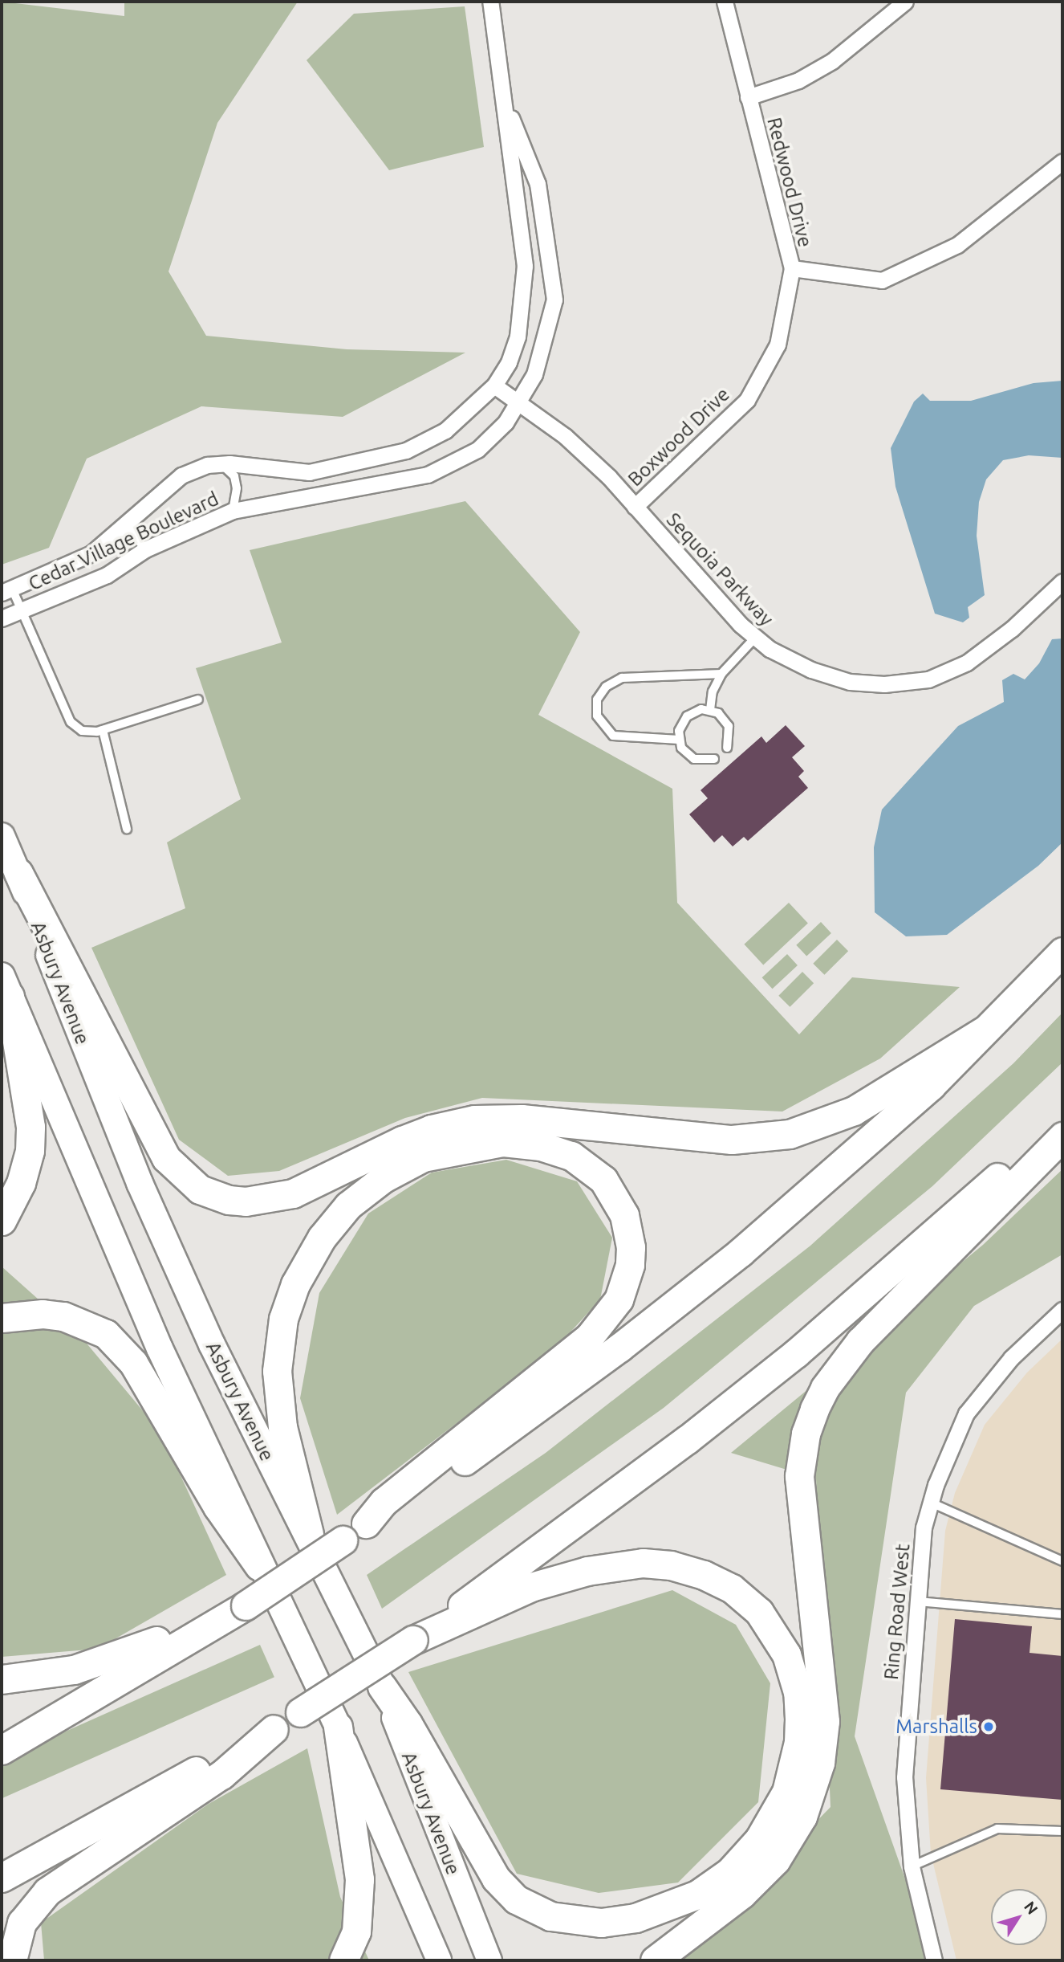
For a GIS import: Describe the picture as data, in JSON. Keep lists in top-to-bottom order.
{
  "streets": {
    "highway": ["Asbury Avenue"],
    "street": [
      "Redwood Drive",
      "Boxwood Drive",
      "Cedar Village Boulevard",
      "Sequoia Parkway",
      "Ring Road West"
    ]
  },
  "crossings": [
    ["Redwood Drive", "Boxwood Drive"],
    ["Boxwood Drive", "Sequoia Parkway"],
    ["Cedar Village Boulevard", "Sequoia Parkway"]
  ],
  "places": ["Marshalls"],
  "north": "top right"
}
